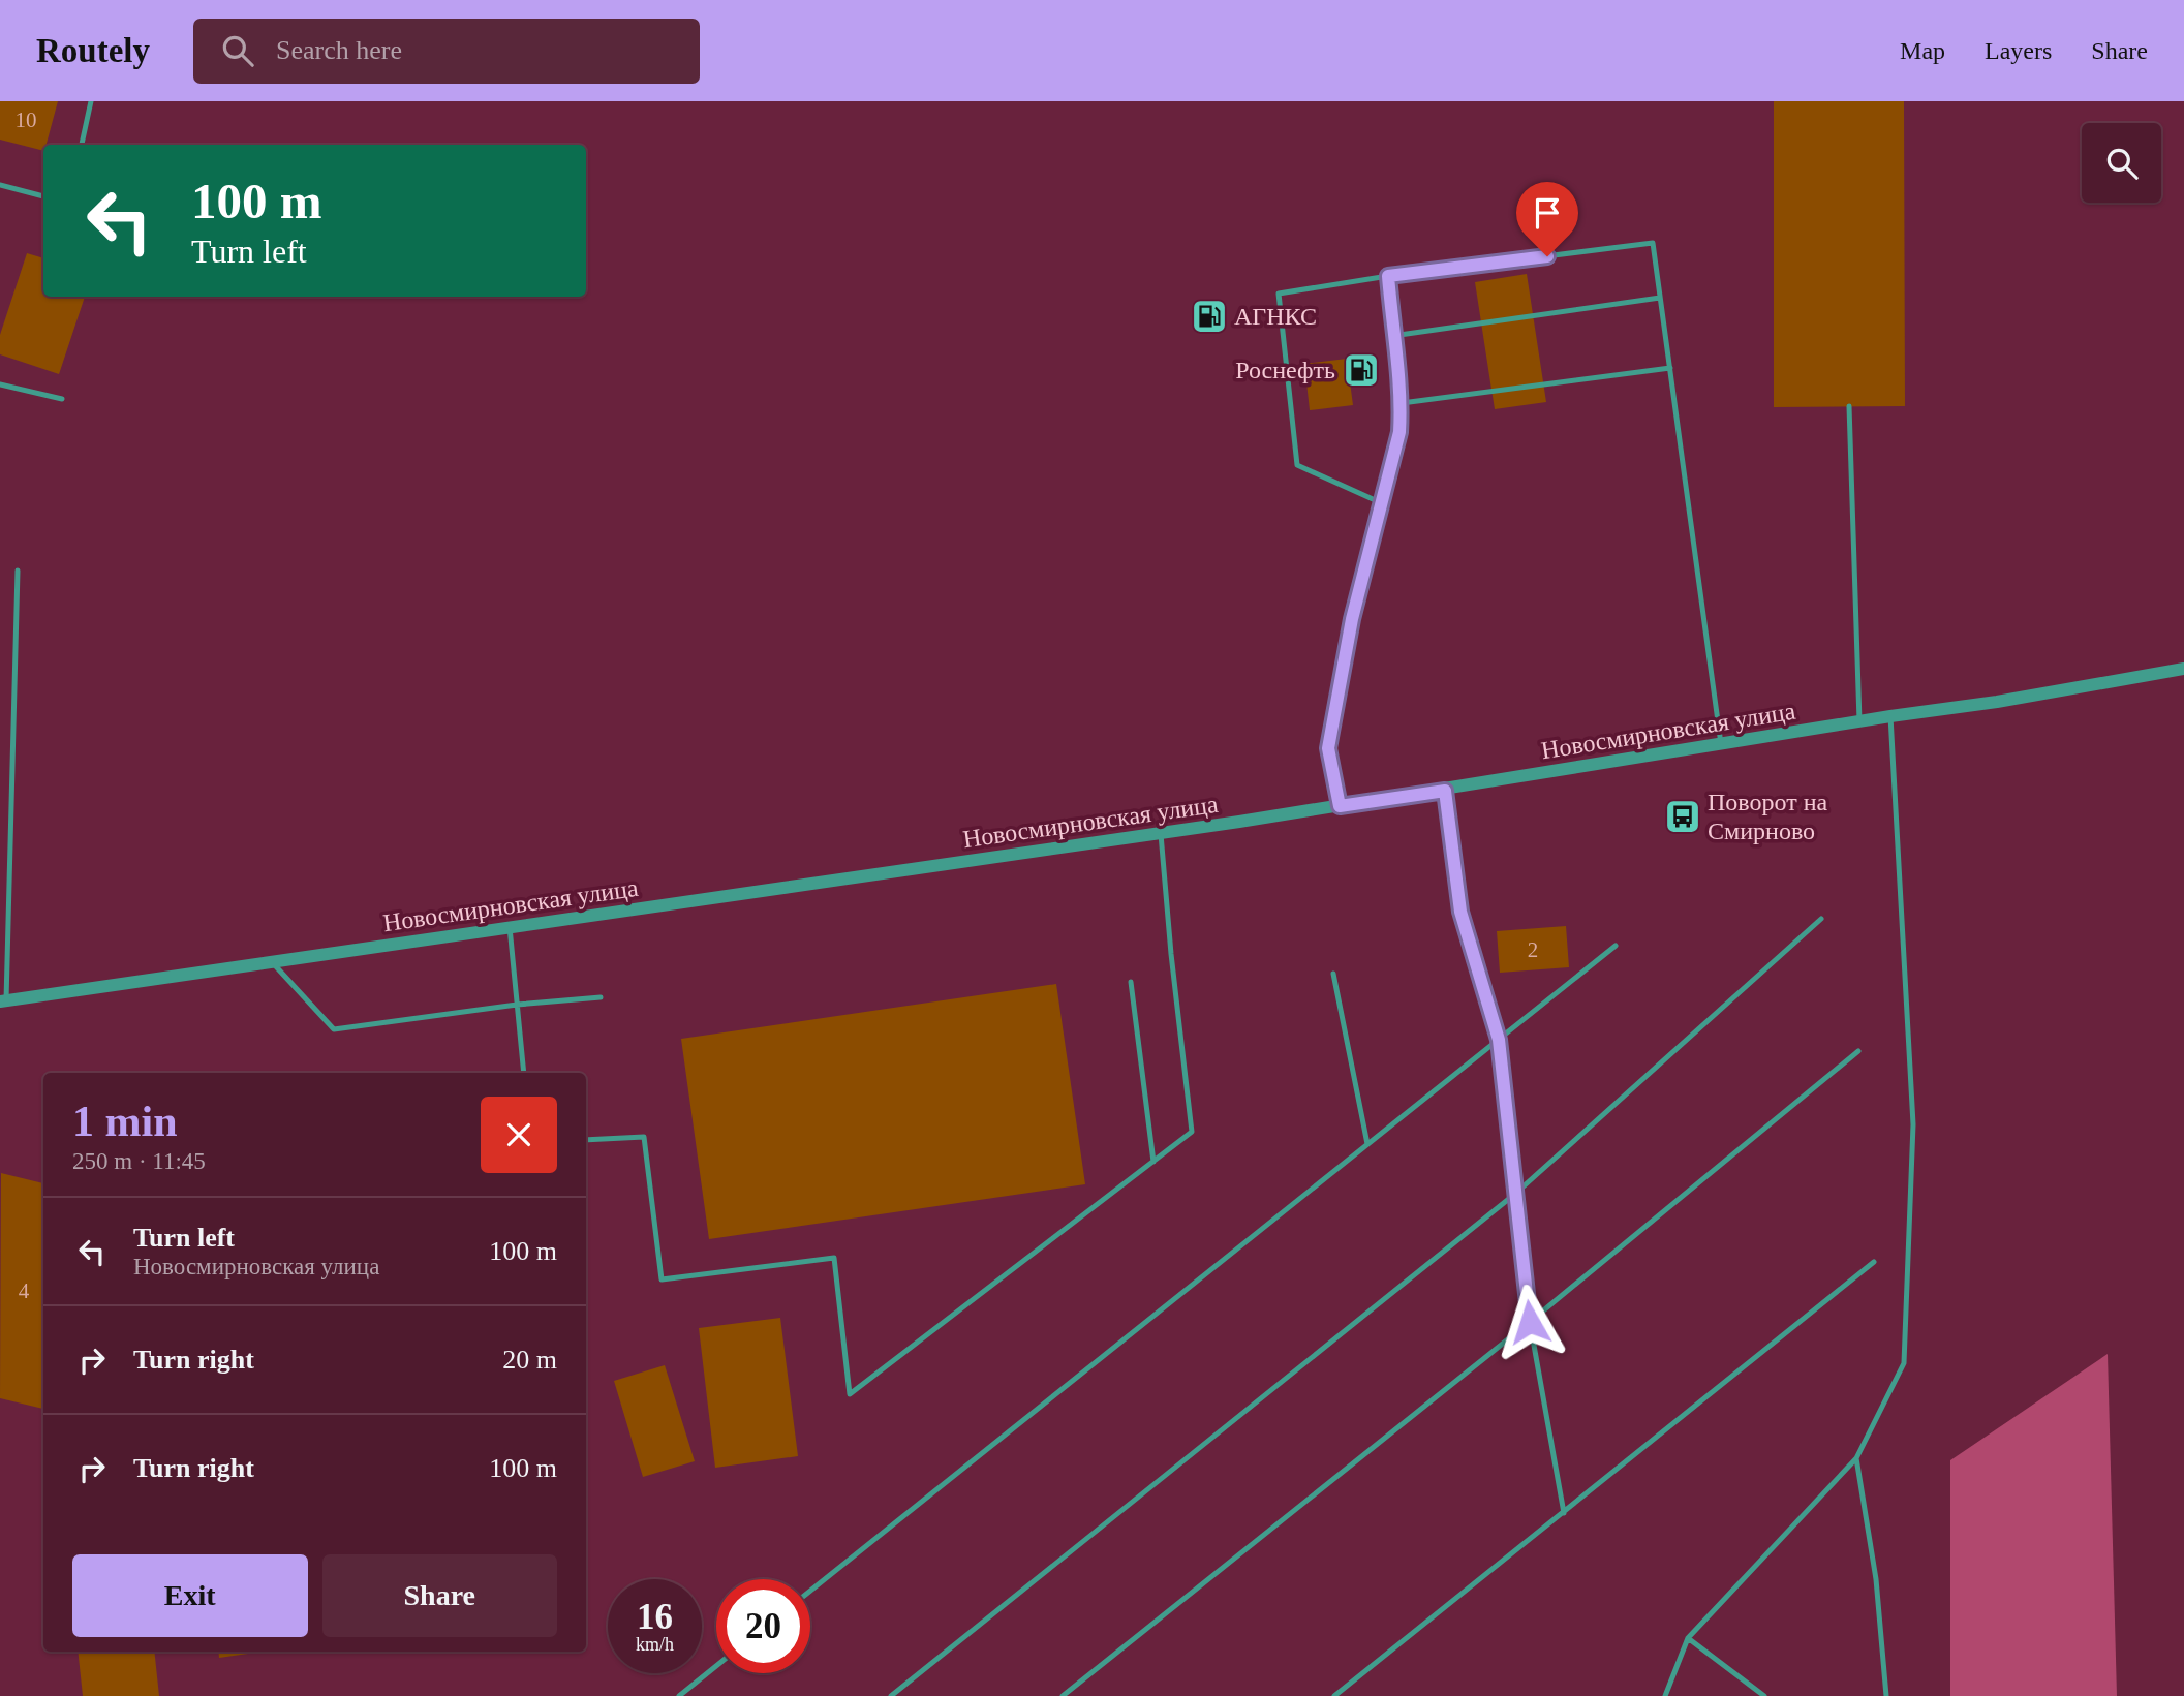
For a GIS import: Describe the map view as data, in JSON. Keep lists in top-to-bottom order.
{
  "streets": {
    "street": ["Новосмирновская улица"]
  },
  "places": {
    "fuel station": ["АГНКС", "Роснефть"],
    "bus stop": ["Поворот на Смирново"]
  },
  "house_numbers": ["10", "2", "4"],
  "page": {
    "header": "Routely",
    "search": "Search here",
    "nav": ["Map", "Layers", "Share"],
    "turn": ["100 m", "Turn left"],
    "heading": ["1 min", "250 m · 11:45"],
    "list": [
      {
        "name": "Turn left",
        "note": "Новосмирновская улица",
        "value": "100 m"
      },
      {
        "name": "Turn right",
        "value": "20 m"
      },
      {
        "name": "Turn right",
        "value": "100 m"
      }
    ],
    "buttons": ["Exit", "Share"],
    "speed": "16 km/h",
    "limit": "20"
  }
}
